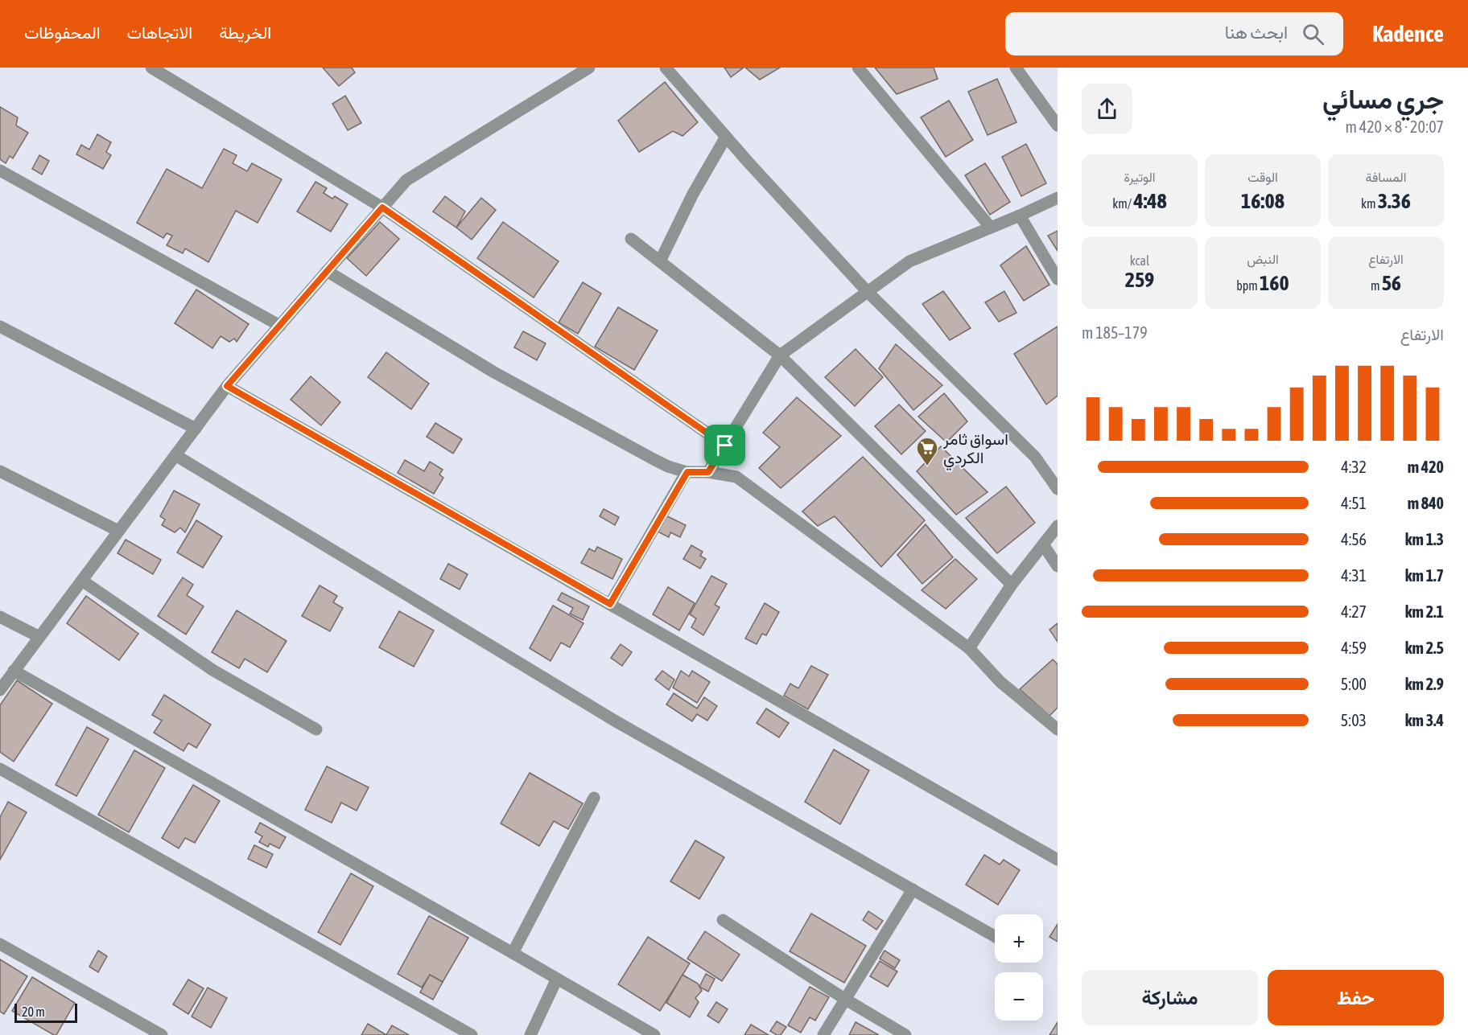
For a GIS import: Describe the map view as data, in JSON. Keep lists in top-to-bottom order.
{
  "places": {
    "supermarket": ["اسواق ثامر الكردي"]
  },
  "scale_bar": "20 m",
  "page": {
    "header": "Kadence",
    "search": "ابحث هنا",
    "nav": ["الخريطة", "الاتجاهات", "المحفوظات"],
    "heading": ["جري مسائي", "20:07 · 8 × 420 m"],
    "stats": [
      ["المسافة", "3.36 km"],
      ["الوقت", "16:08"],
      ["الوتيرة", "4:48 /km"],
      ["الارتفاع", "56 m"],
      ["النبض", "160 bpm"],
      ["kcal", "259"]
    ],
    "chart": ["الارتفاع", "179–185 m"],
    "list": [
      {
        "name": "420 m",
        "note": "4:32"
      },
      {
        "name": "840 m",
        "note": "4:51"
      },
      {
        "name": "1.3 km",
        "note": "4:56"
      },
      {
        "name": "1.7 km",
        "note": "4:31"
      },
      {
        "name": "2.1 km",
        "note": "4:27"
      },
      {
        "name": "2.5 km",
        "note": "4:59"
      },
      {
        "name": "2.9 km",
        "note": "5:00"
      },
      {
        "name": "3.4 km",
        "note": "5:03"
      }
    ],
    "map_buttons": ["+", "−"],
    "buttons": ["حفظ", "مشاركة"],
    "scale": "20 m"
  }
}
